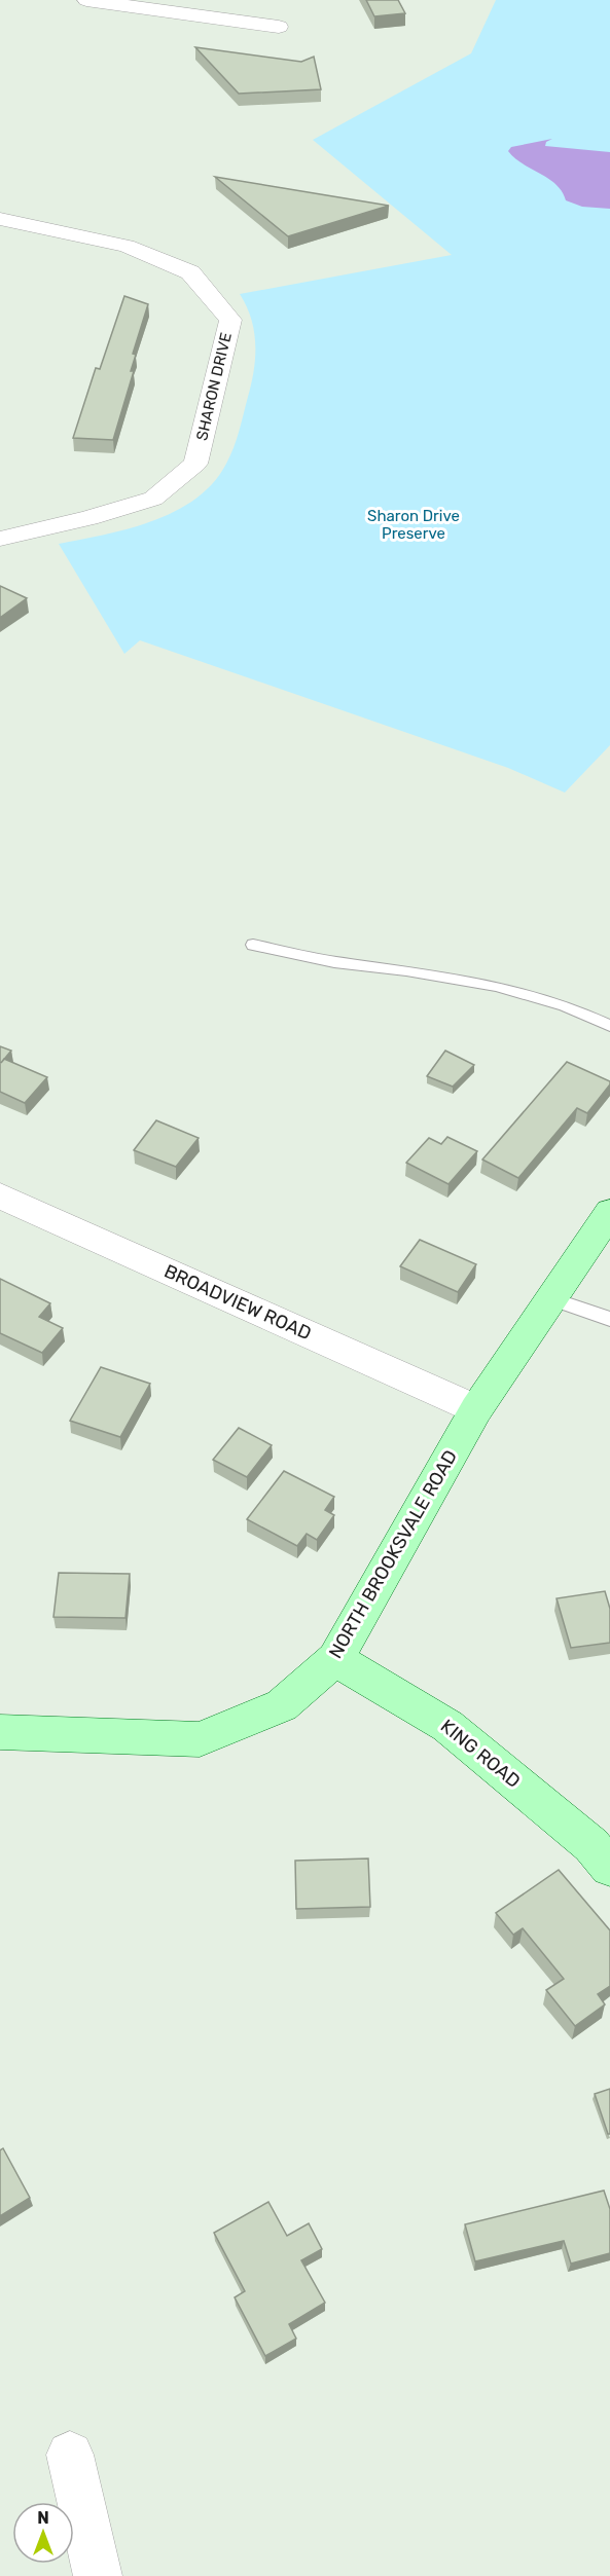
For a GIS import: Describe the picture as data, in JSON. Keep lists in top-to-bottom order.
{
  "streets": {
    "main road": ["NORTH BROOKSVALE ROAD", "KING ROAD"],
    "street": ["SHARON DRIVE", "BROADVIEW ROAD"]
  },
  "crossings": [
    ["BROADVIEW ROAD", "NORTH BROOKSVALE ROAD"],
    ["NORTH BROOKSVALE ROAD", "KING ROAD"]
  ],
  "parks": ["Sharon Drive Preserve"],
  "north": "top"
}
